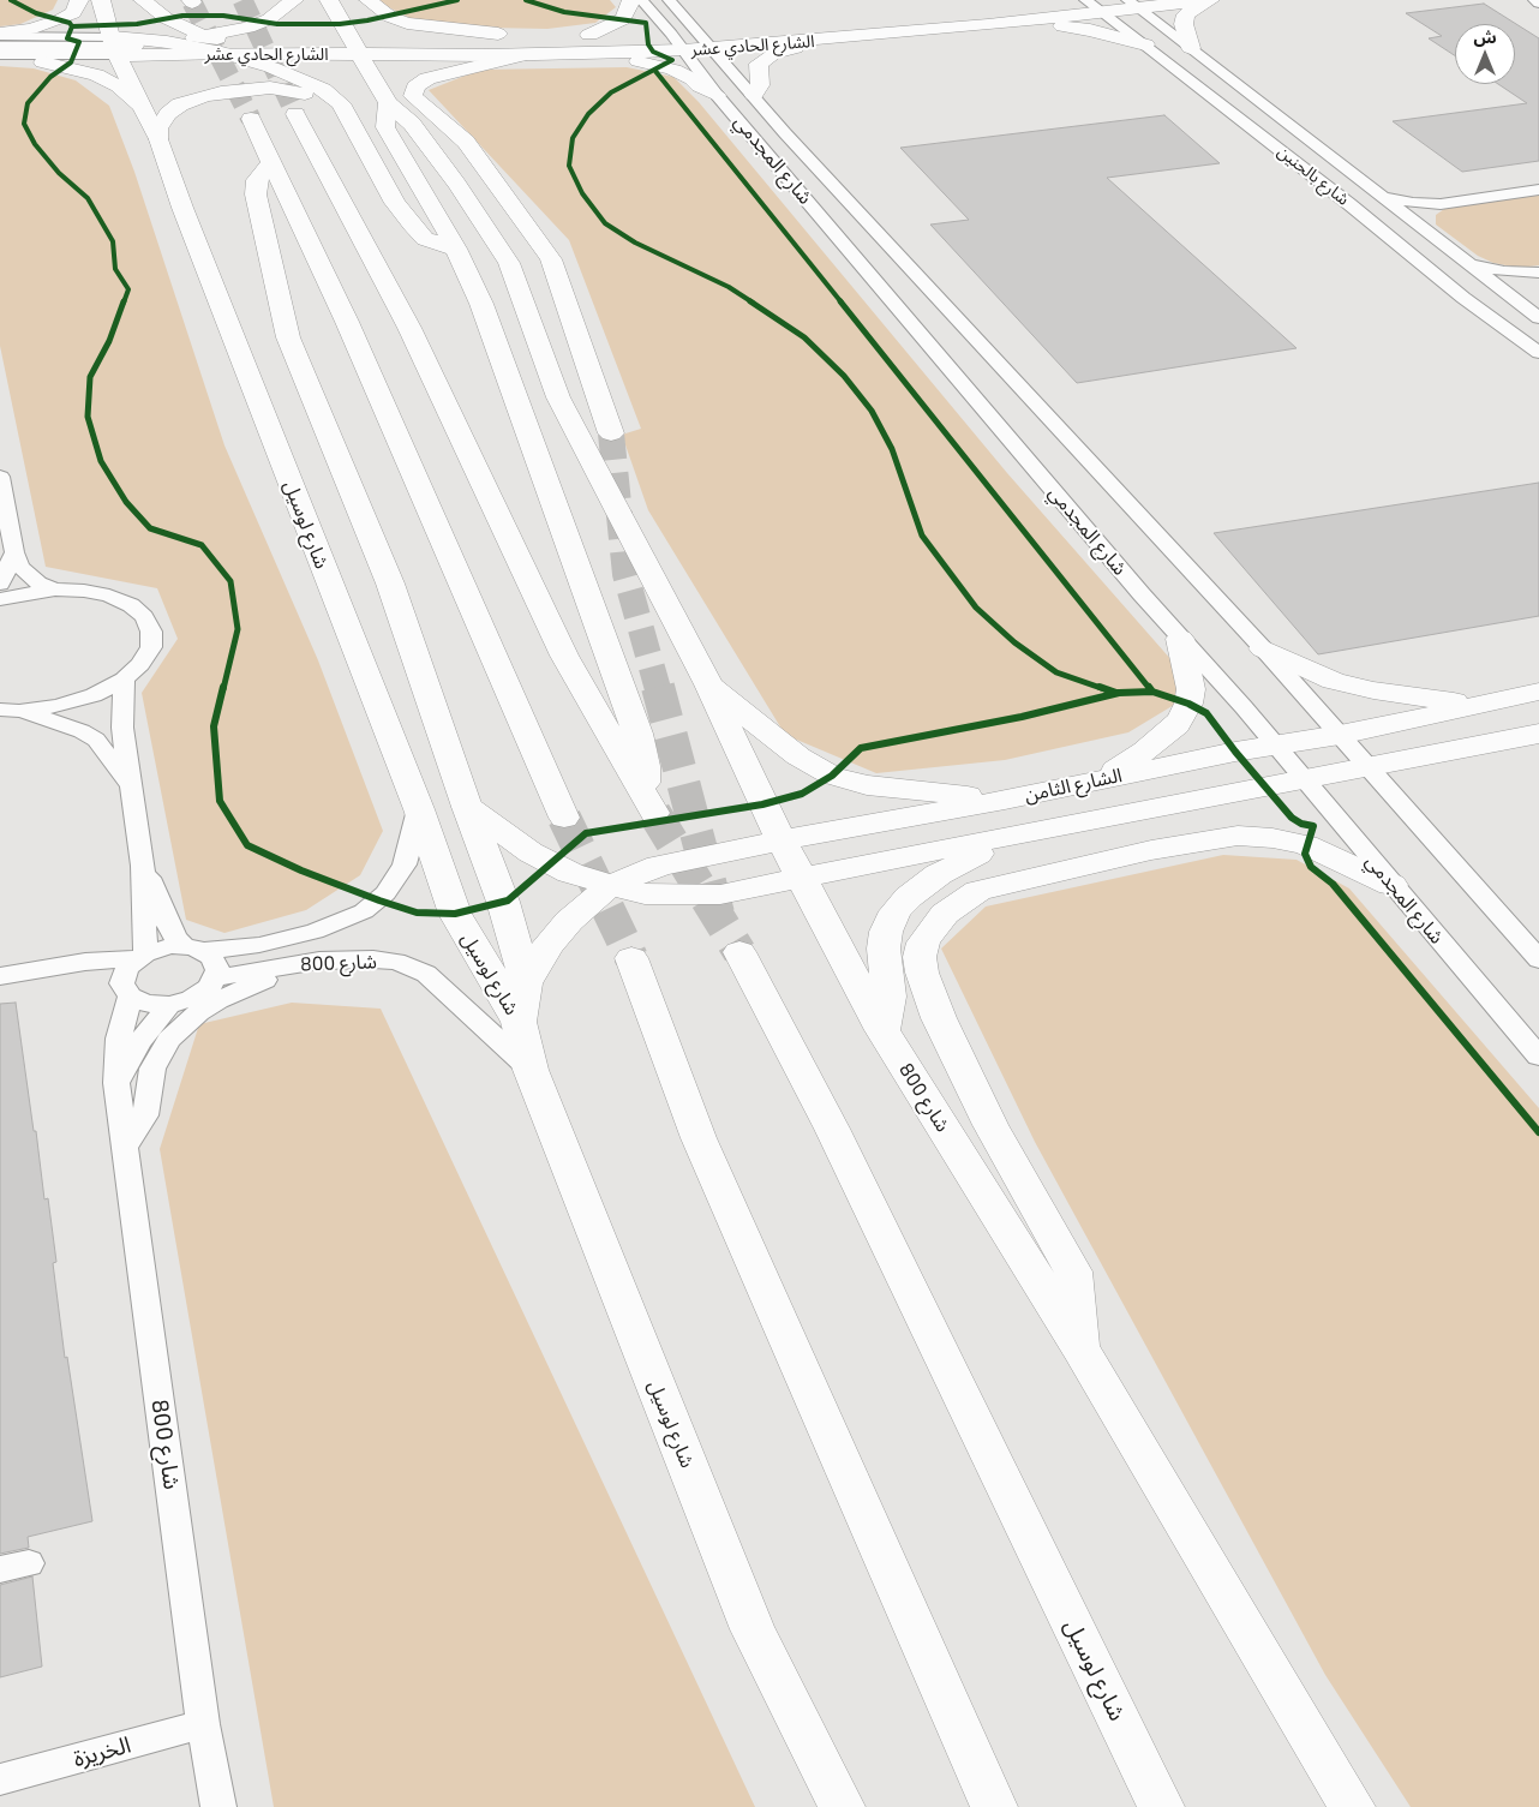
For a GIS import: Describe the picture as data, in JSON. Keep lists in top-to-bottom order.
{
  "streets": {
    "main road": [
      "الشارع الحادي عشر",
      "شارع لوسيل",
      "الشارع الثامن",
      "شارع 800"
    ],
    "street": ["شارع المجدمي", "شارع بالحنين", "الخريزة"]
  },
  "crossings": [
    ["الشارع الحادي عشر", "شارع المجدمي"],
    ["الشارع الحادي عشر", "شارع بالحنين"],
    ["الشارع الحادي عشر", "شارع لوسيل"],
    ["شارع المجدمي", "الشارع الثامن"],
    ["شارع لوسيل", "الشارع الثامن"],
    ["شارع لوسيل", "شارع 800"],
    ["الشارع الثامن", "شارع 800"],
    ["شارع 800", "الخريزة"]
  ],
  "north": "top"
}
